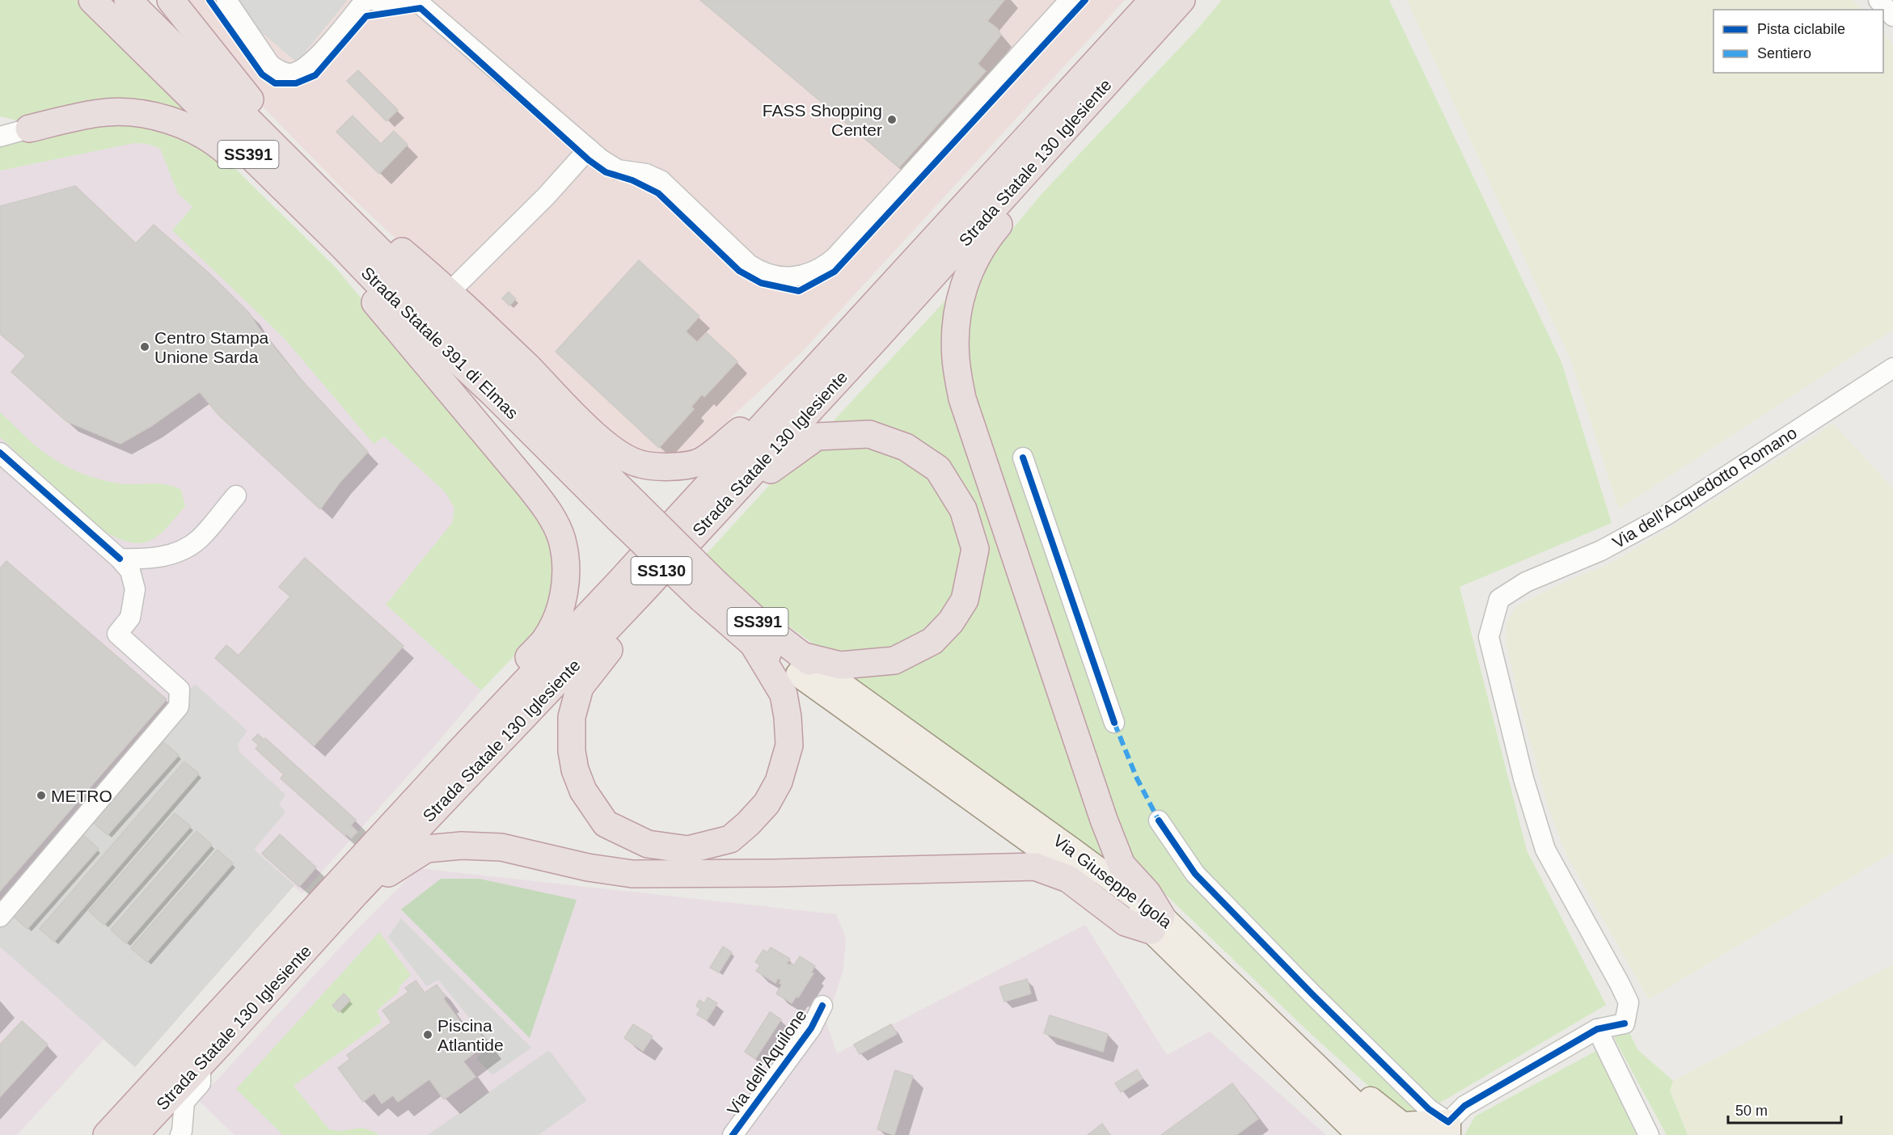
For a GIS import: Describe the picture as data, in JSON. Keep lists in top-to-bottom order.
{
  "streets": {
    "highway": [
      "SS391",
      "Strada Statale 130 Iglesiente",
      "Strada Statale 391 di Elmas",
      "SS130"
    ],
    "main road": ["Via Giuseppe Igola"],
    "street": ["Via dell'Acquedotto Romano", "Via dell'Aquilone"]
  },
  "crossings": [
    ["Strada Statale 391 di Elmas", "Via Giuseppe Igola"]
  ],
  "places": [
    "FASS Shopping Center",
    "Centro Stampa Unione Sarda",
    "METRO",
    "Piscina Atlantide"
  ],
  "legend": ["Pista ciclabile", "Sentiero"],
  "scale_bar": "50 m"
}
